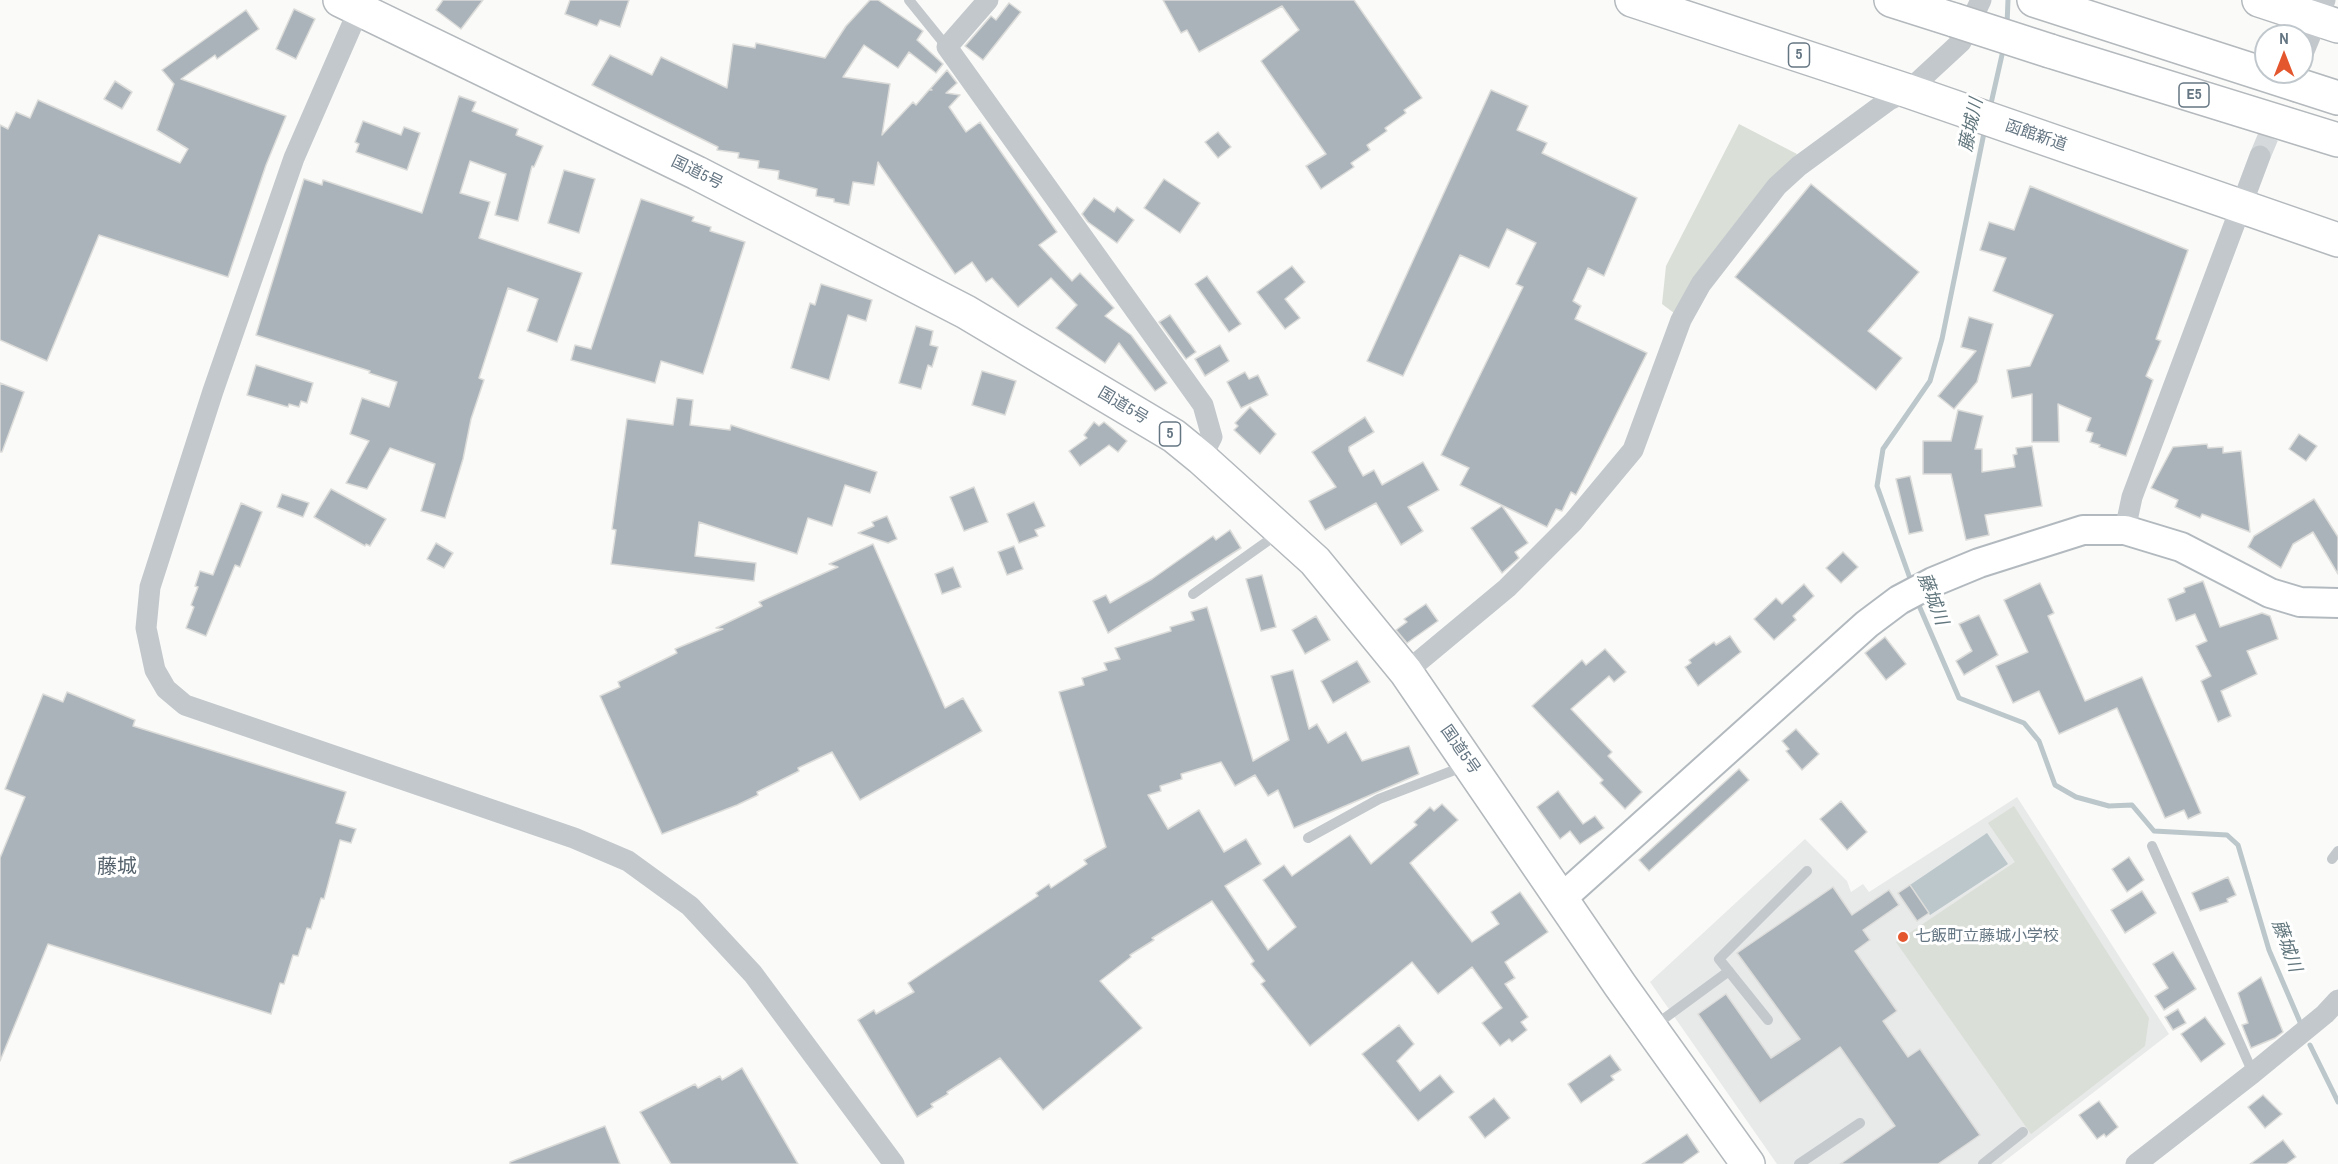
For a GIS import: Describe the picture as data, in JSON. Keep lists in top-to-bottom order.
{
  "streets": {
    "highway": [
      "5",
      "E5",
      "函館新道",
      "国道5号"
    ]
  },
  "districts": ["藤城"],
  "water": ["藤城川"],
  "places": ["七飯町立藤城小学校"],
  "north": "top"
}
